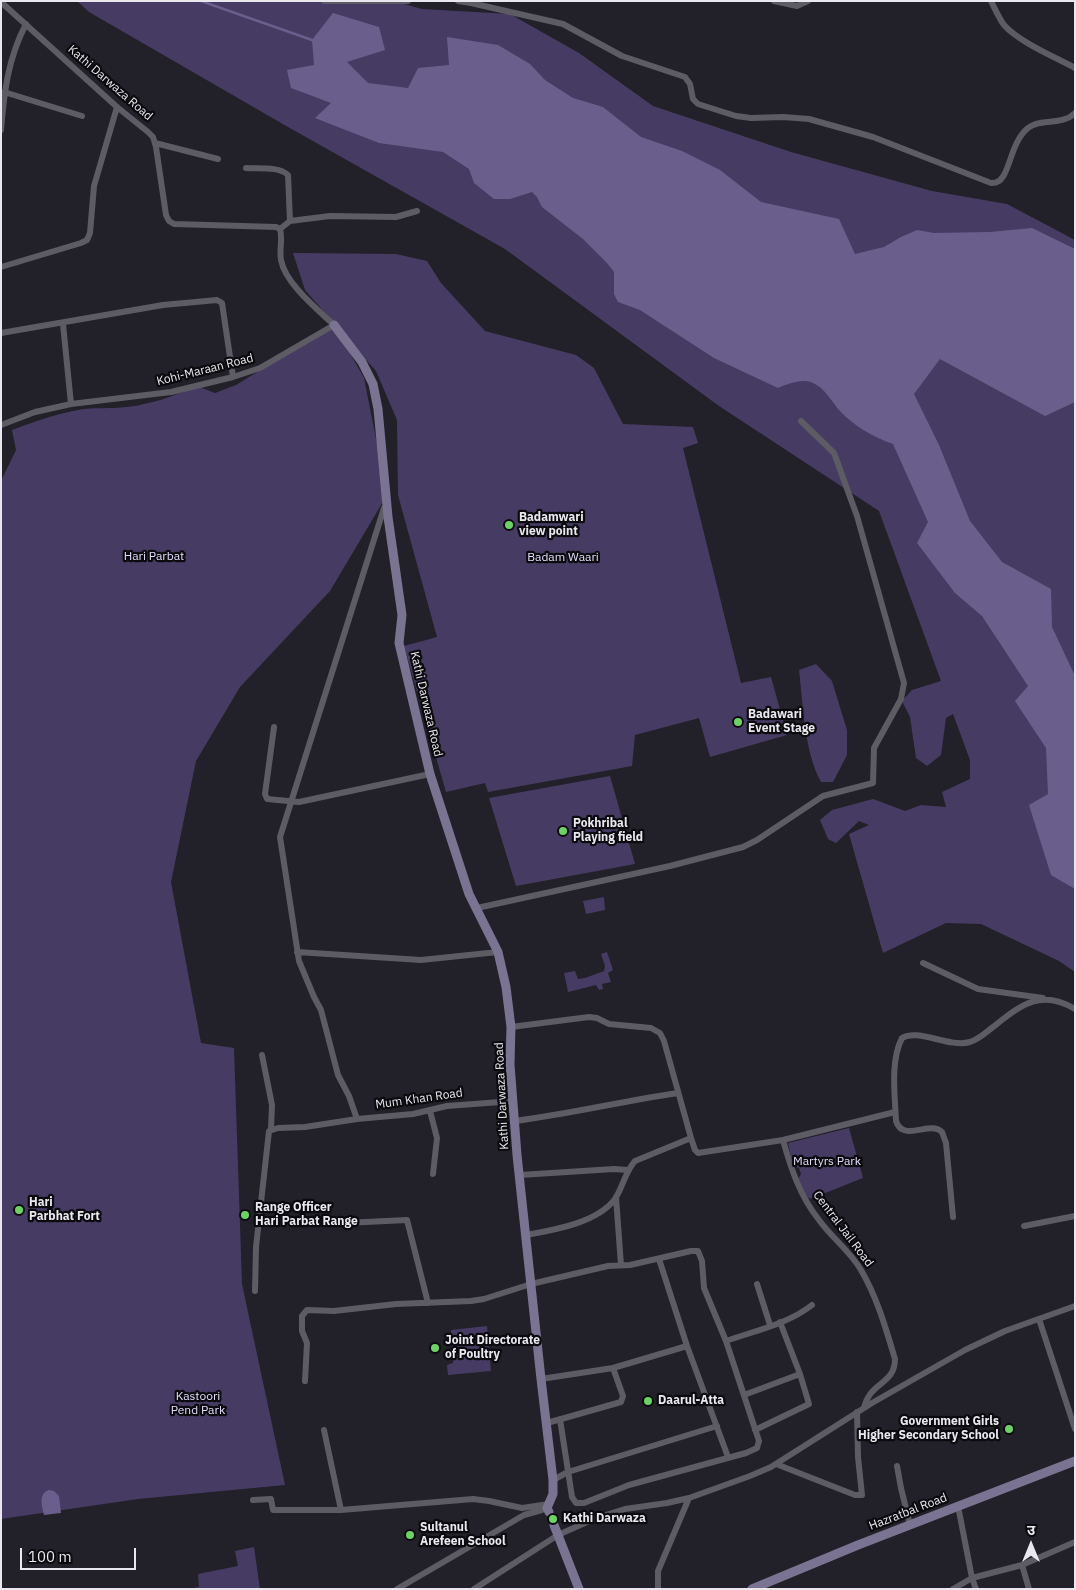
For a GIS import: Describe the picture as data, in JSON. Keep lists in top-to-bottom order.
{
  "streets": {
    "street": [
      "Kathi Darwaza Road",
      "Kohi-Maraan Road",
      "Mum Khan Road",
      "Central Jail Road",
      "Hazratbal Road"
    ]
  },
  "crossings": [
    ["Kathi Darwaza Road", "Kohi-Maraan Road"],
    ["Kathi Darwaza Road", "Mum Khan Road"]
  ],
  "parks": [
    "Hari Parbat",
    "Badam Waari",
    "Martyrs Park",
    "Kastoori Pend Park"
  ],
  "places": [
    "Badamwari view point",
    "Badawari Event Stage",
    "Pokhribal Playing field",
    "Hari Parbhat Fort",
    "Range Officer Hari Parbat Range",
    "Joint Directorate of Poultry",
    "Daarul-Atta",
    "Government Girls Higher Secondary School",
    "Kathi Darwaza",
    "Sultanul Arefeen School"
  ],
  "scale_bar": "100 m",
  "north": "top"
}
